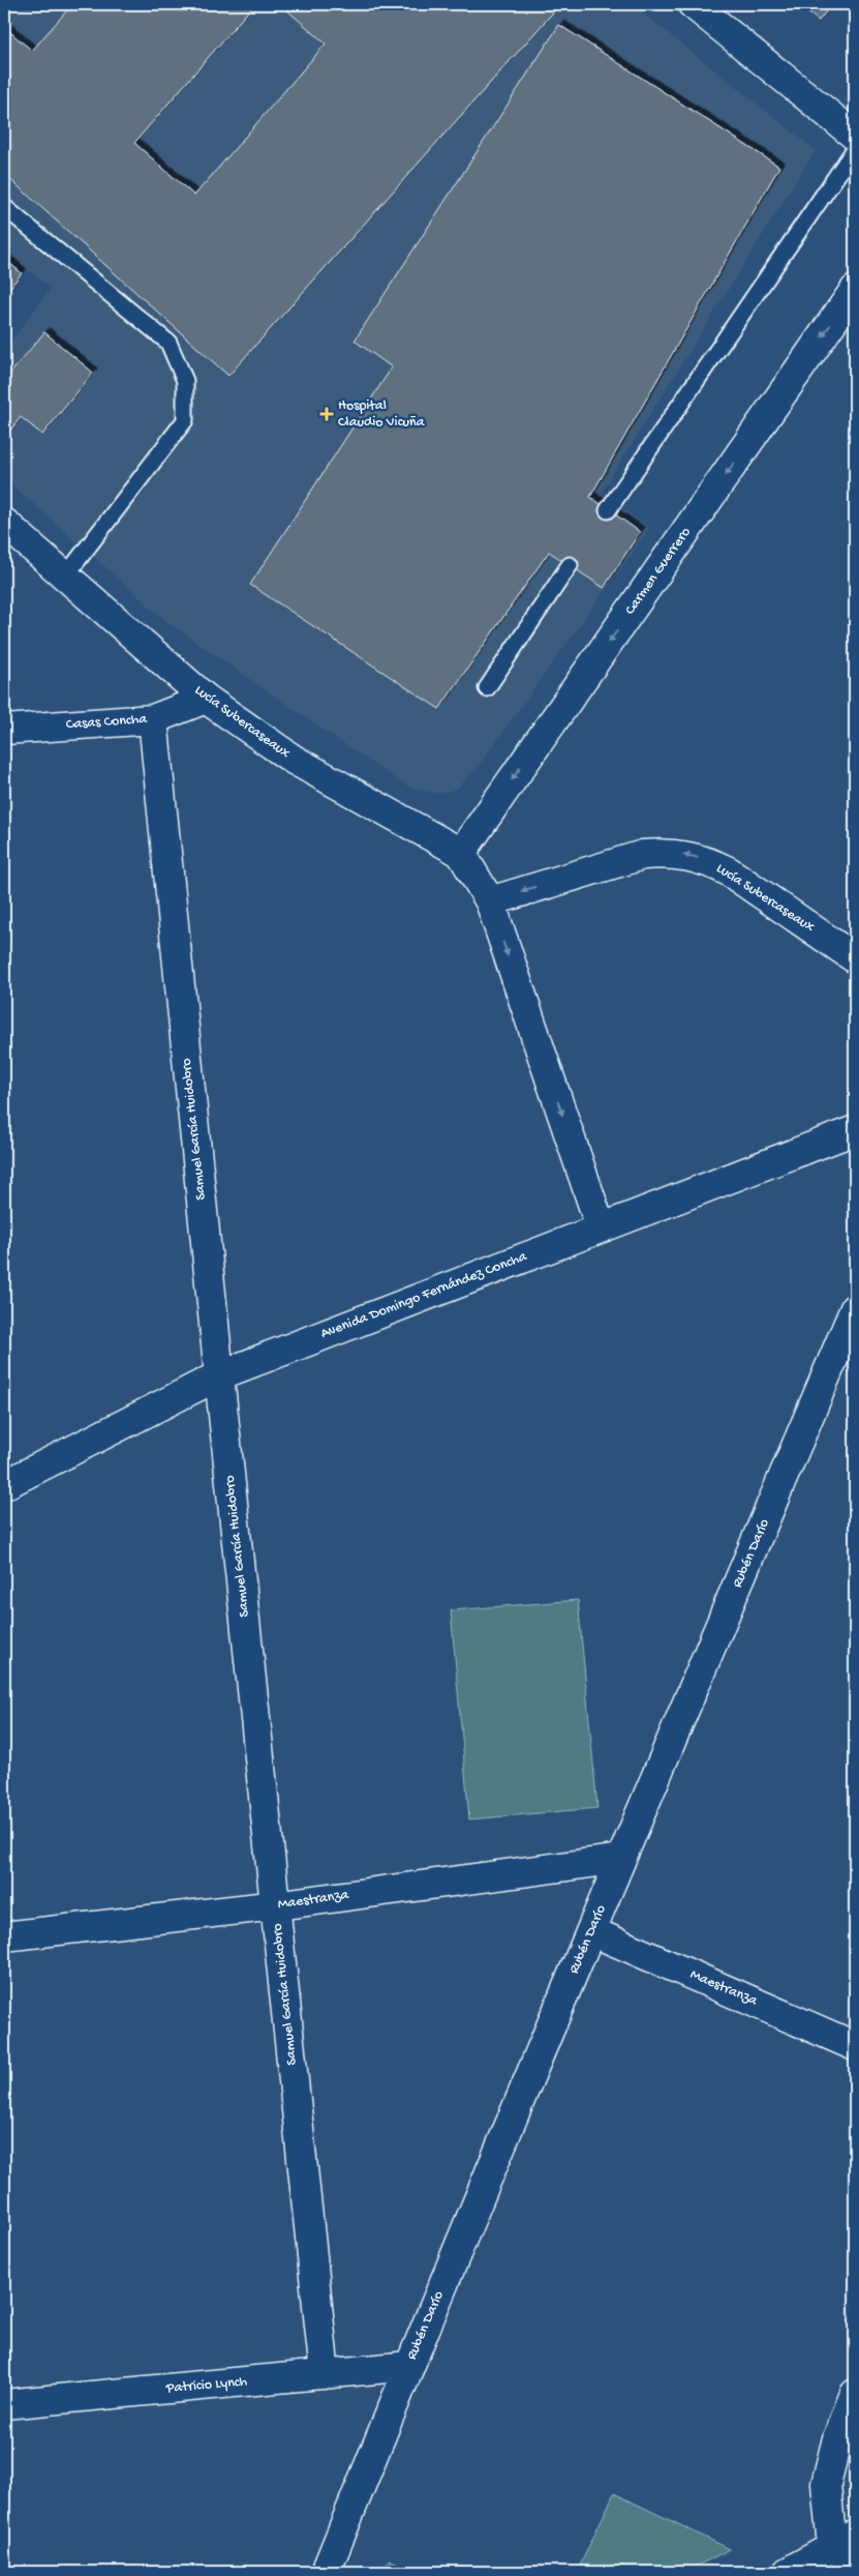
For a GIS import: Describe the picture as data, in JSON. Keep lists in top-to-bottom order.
{
  "streets": {
    "street": [
      "Carmen Guerrero",
      "Casas Concha",
      "Lucía Subercaseaux",
      "Samuel García Huidobro",
      "Avenida Domingo Fernández Concha",
      "Rubén Darío",
      "Maestranza",
      "Patricio Lynch"
    ]
  },
  "crossings": [
    ["Carmen Guerrero", "Lucía Subercaseaux"],
    ["Casas Concha", "Lucía Subercaseaux"],
    ["Casas Concha", "Samuel García Huidobro"],
    ["Samuel García Huidobro", "Avenida Domingo Fernández Concha"],
    ["Samuel García Huidobro", "Maestranza"],
    ["Samuel García Huidobro", "Patricio Lynch"],
    ["Rubén Darío", "Maestranza"],
    ["Rubén Darío", "Patricio Lynch"]
  ],
  "one_way": ["Carmen Guerrero", "Lucía Subercaseaux"],
  "places": {
    "health": ["Hospital Claudio Vicuña"]
  }
}
